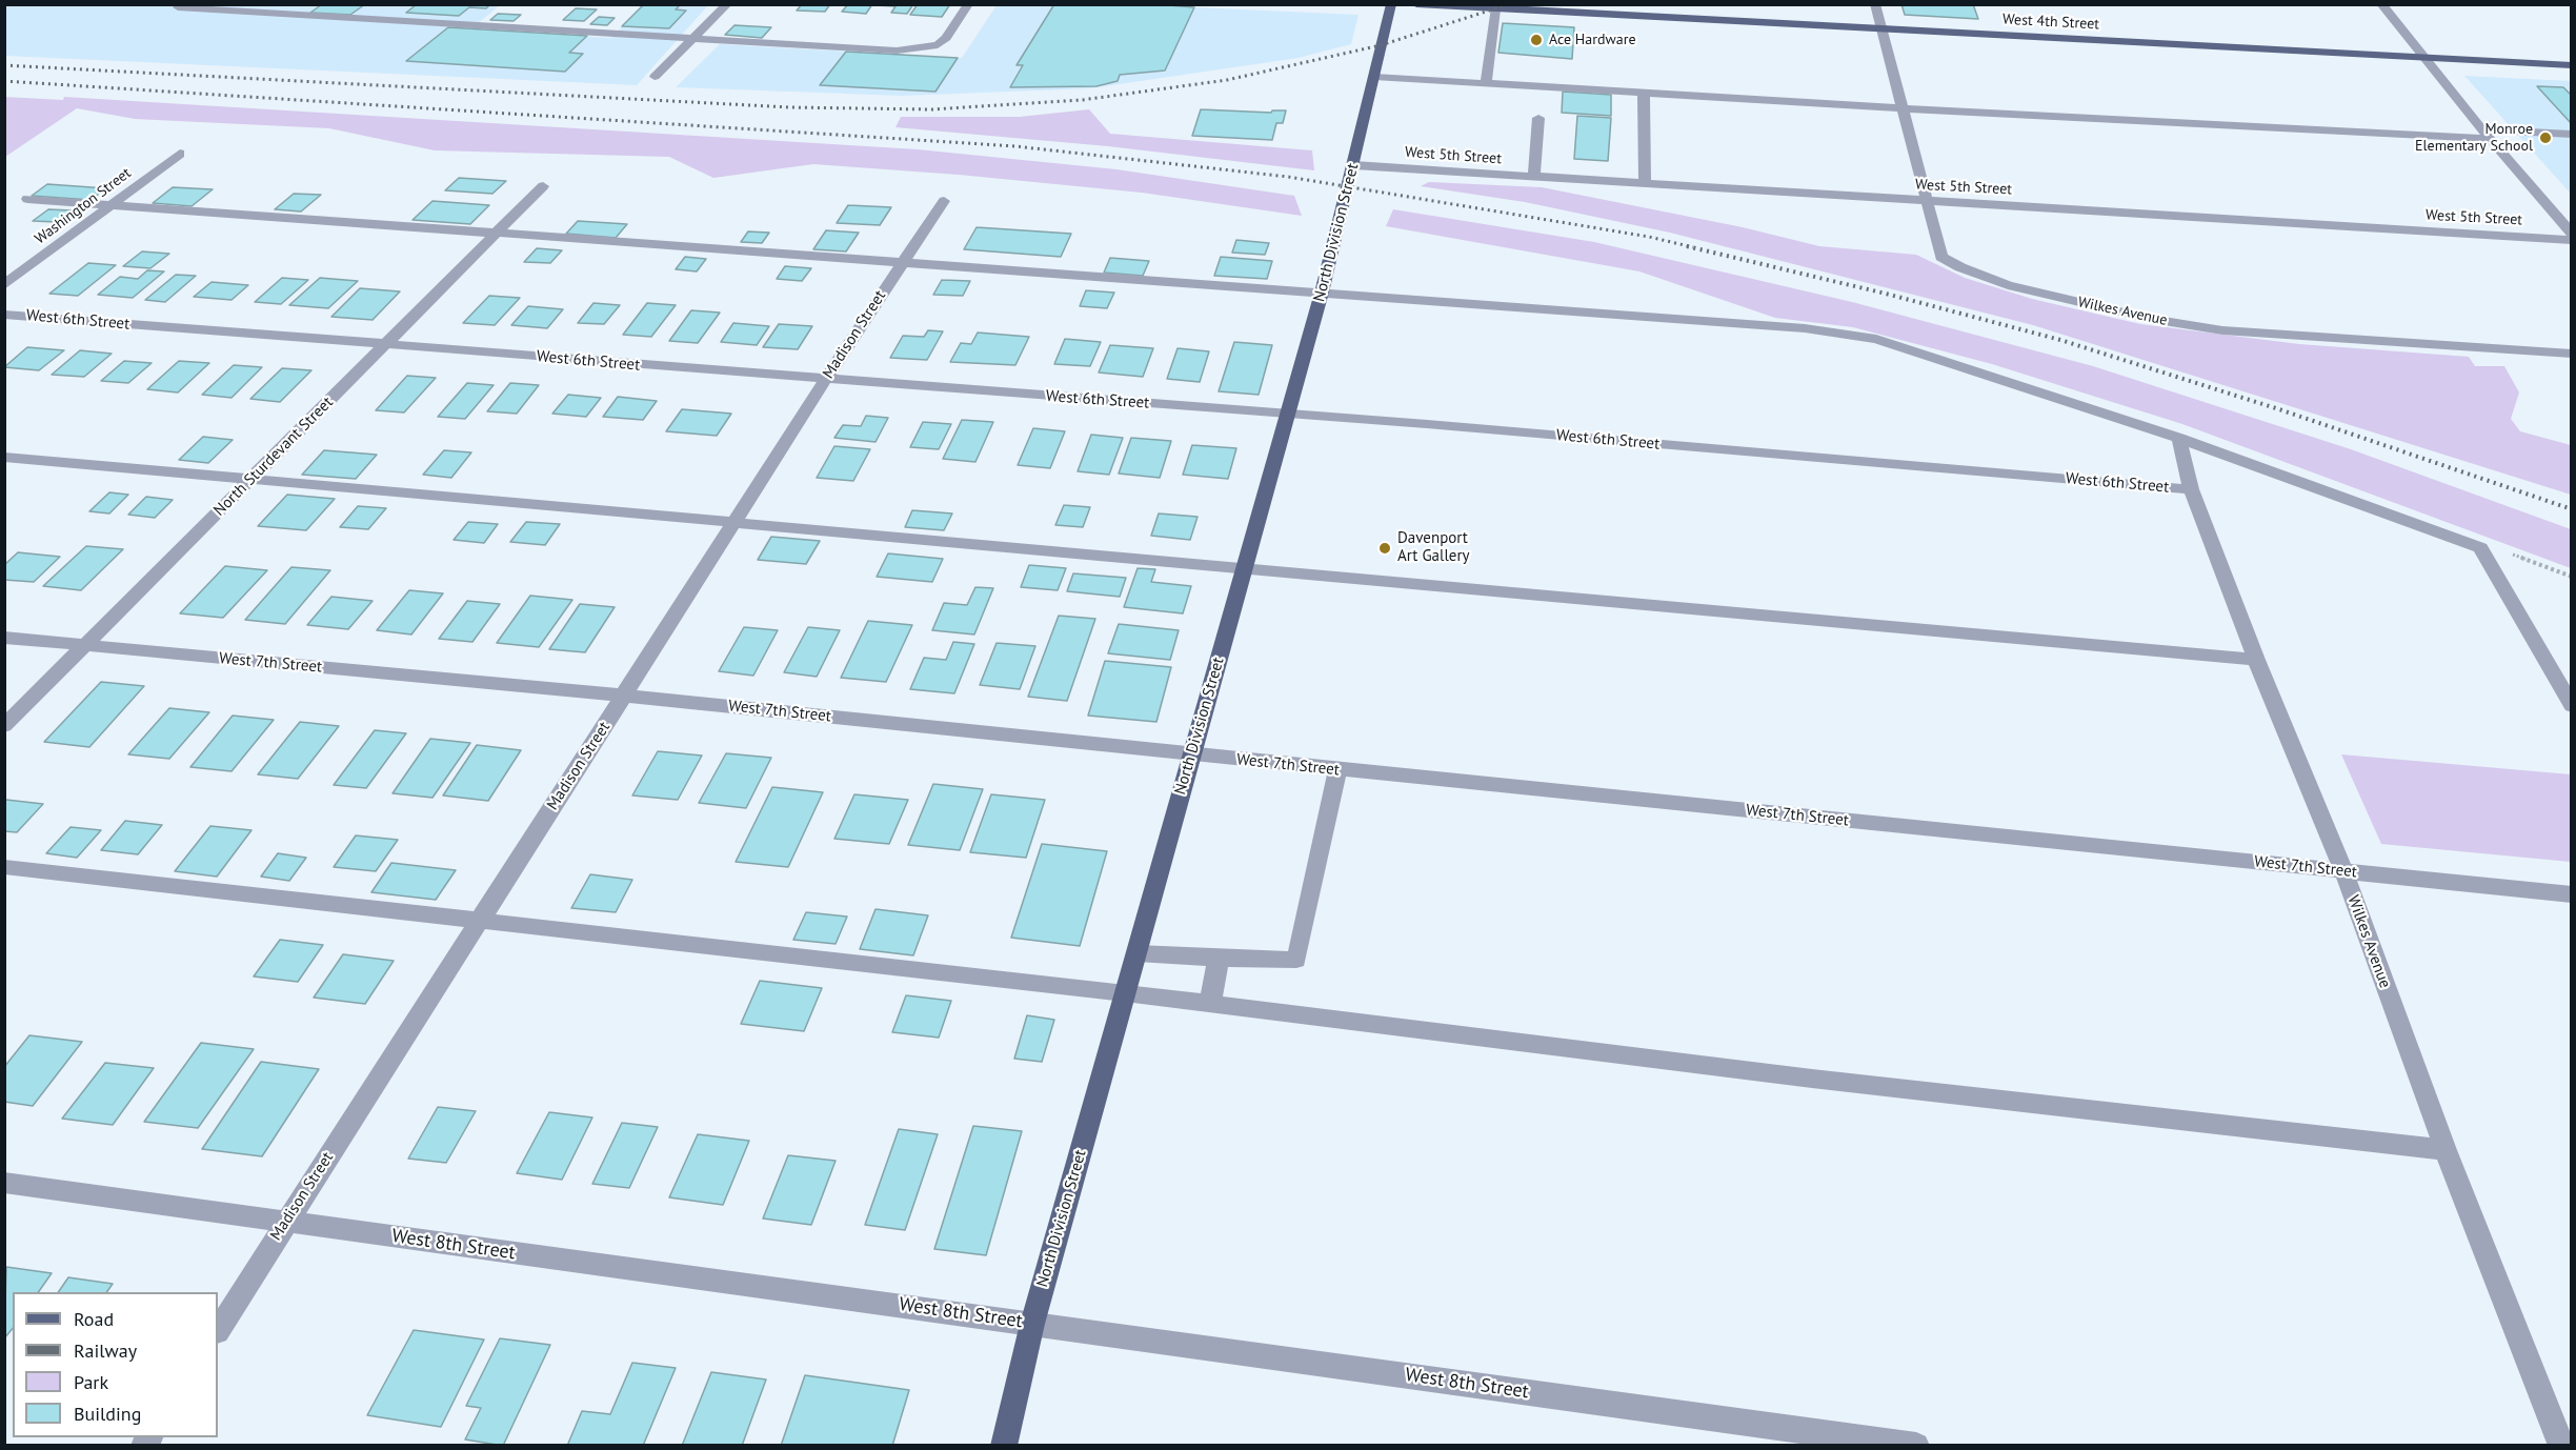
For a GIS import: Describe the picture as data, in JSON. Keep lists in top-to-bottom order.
{
  "streets": {
    "main road": ["West 4th Street", "North Division Street"],
    "street": [
      "West 5th Street",
      "Washington Street",
      "Wilkes Avenue",
      "West 6th Street",
      "Madison Street",
      "North Sturdevant Street",
      "West 7th Street",
      "West 8th Street"
    ]
  },
  "crossings": [
    ["West 4th Street", "Wilkes Avenue"],
    ["West 5th Street", "North Division Street"],
    ["West 5th Street", "Wilkes Avenue"],
    ["North Division Street", "West 6th Street"],
    ["North Division Street", "West 7th Street"],
    ["North Division Street", "West 8th Street"],
    ["Wilkes Avenue", "West 6th Street"],
    ["Wilkes Avenue", "West 7th Street"],
    ["West 6th Street", "Madison Street"],
    ["West 6th Street", "North Sturdevant Street"],
    ["Madison Street", "West 7th Street"],
    ["Madison Street", "West 8th Street"],
    ["North Sturdevant Street", "West 7th Street"]
  ],
  "places": ["Ace Hardware", "Monroe Elementary School", "Davenport Art Gallery"],
  "legend": [
    "Road",
    "Railway",
    "Park",
    "Building"
  ]
}
